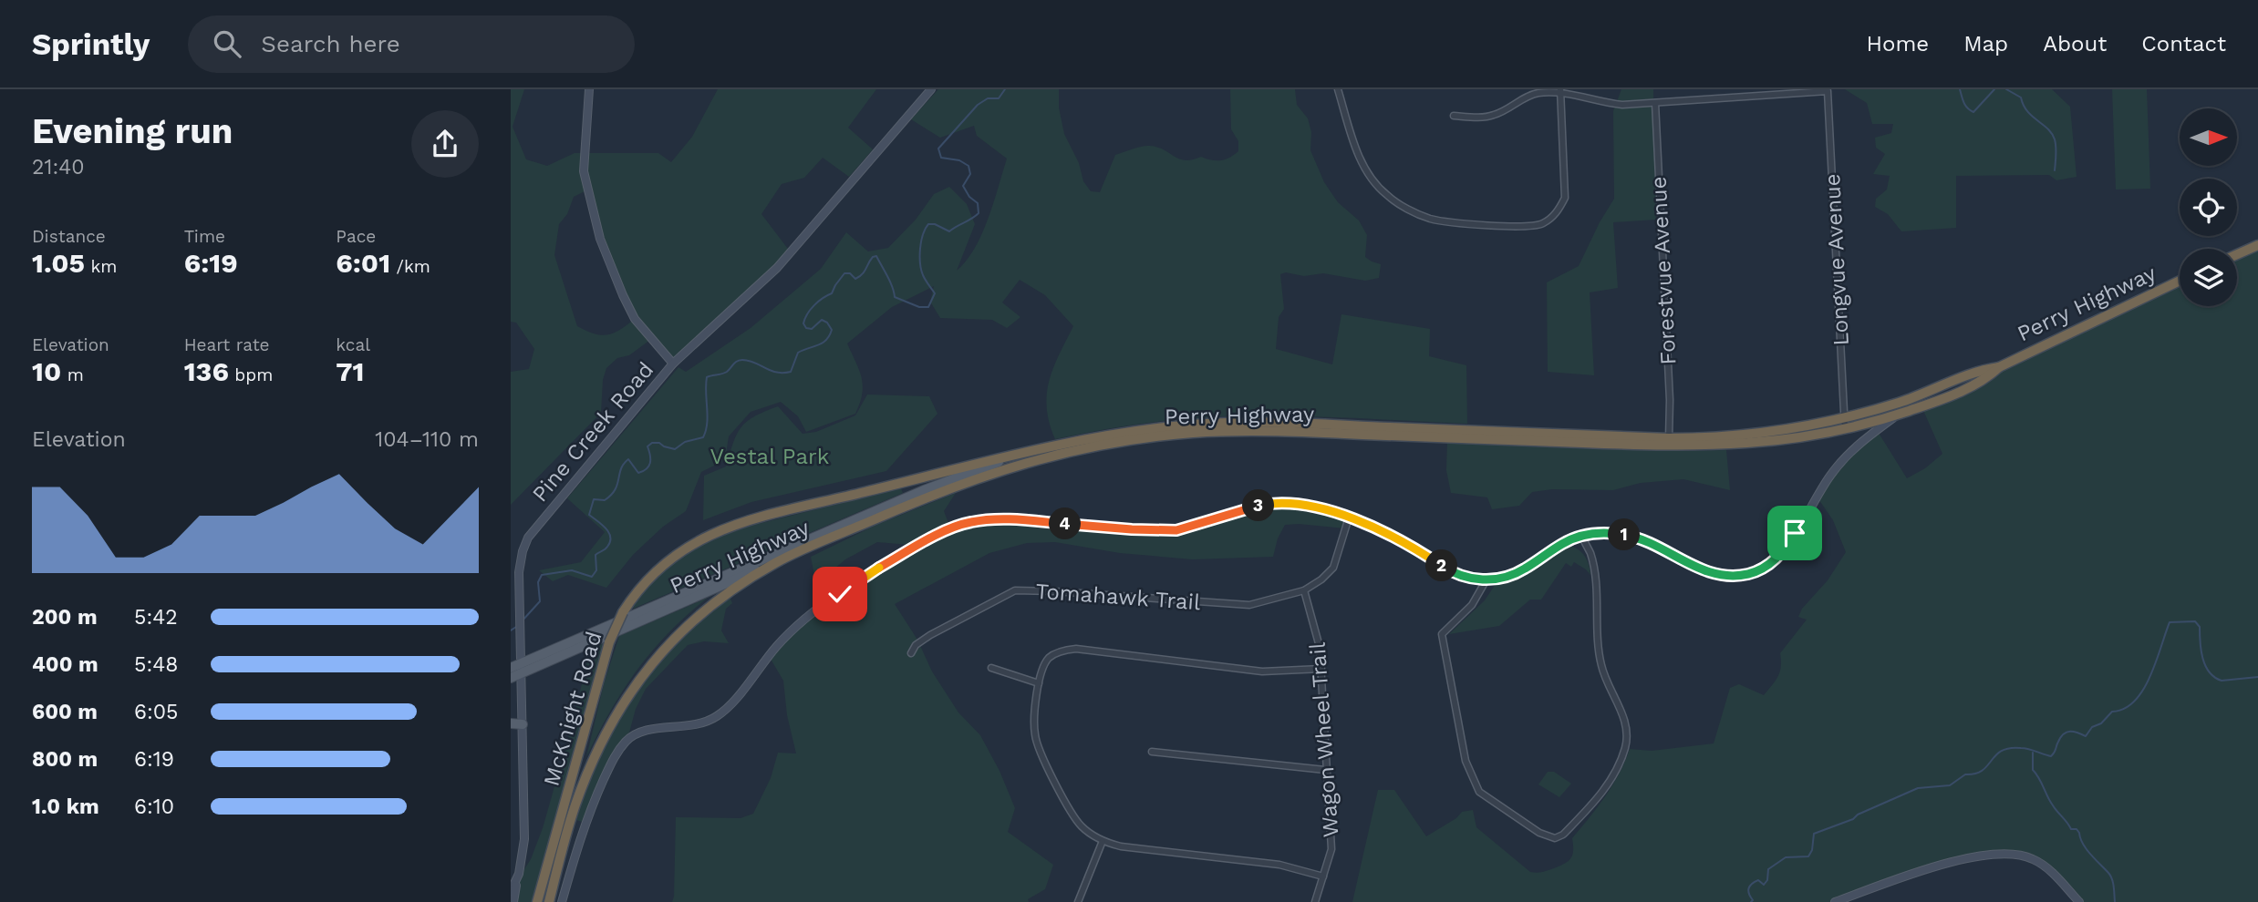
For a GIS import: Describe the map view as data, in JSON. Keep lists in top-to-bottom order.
{
  "streets": {
    "highway": ["Perry Highway", "McKnight Road"],
    "street": [
      "Longvue Avenue",
      "Forestvue Avenue",
      "Pine Creek Road",
      "Tomahawk Trail",
      "Wagon Wheel Trail"
    ]
  },
  "crossings": [
    ["Longvue Avenue", "Forestvue Avenue"],
    ["Longvue Avenue", "Perry Highway"],
    ["Forestvue Avenue", "Perry Highway"],
    ["Perry Highway", "Pine Creek Road"],
    ["Perry Highway", "McKnight Road"],
    ["Tomahawk Trail", "Wagon Wheel Trail"]
  ],
  "parks": ["Vestal Park"],
  "north": "right",
  "page": {
    "header": "Sprintly",
    "search": "Search here",
    "nav": [
      "Home",
      "Map",
      "About",
      "Contact"
    ],
    "heading": ["Evening run", "21:40"],
    "stats": [
      ["Distance", "1.05 km"],
      ["Time", "6:19"],
      ["Pace", "6:01 /km"],
      ["Elevation", "10 m"],
      ["Heart rate", "136 bpm"],
      ["kcal", "71"]
    ],
    "chart": ["Elevation", "104–110 m"],
    "pins": [
      "3",
      "4",
      "1",
      "2"
    ],
    "list": [
      {
        "name": "200 m",
        "note": "5:42"
      },
      {
        "name": "400 m",
        "note": "5:48"
      },
      {
        "name": "600 m",
        "note": "6:05"
      },
      {
        "name": "800 m",
        "note": "6:19"
      },
      {
        "name": "1.0 km",
        "note": "6:10"
      }
    ]
  }
}
